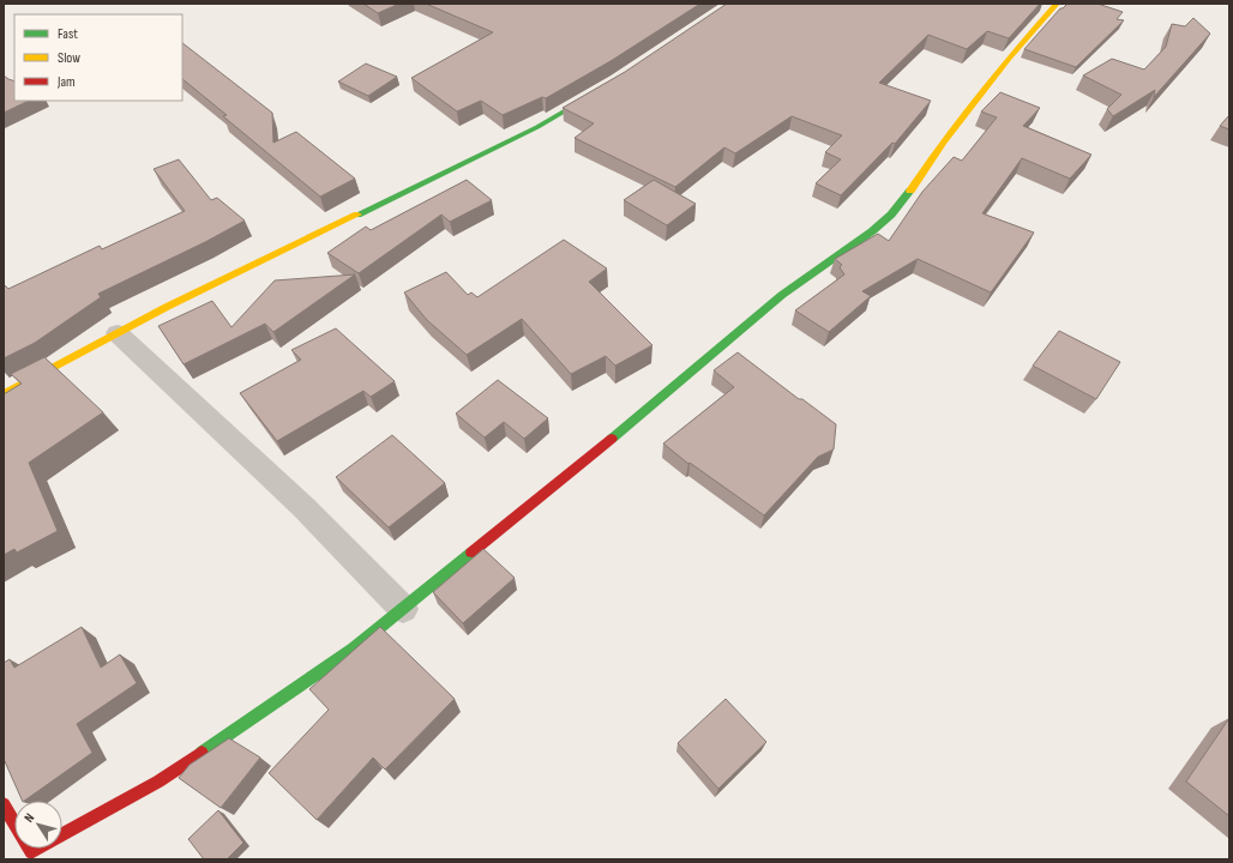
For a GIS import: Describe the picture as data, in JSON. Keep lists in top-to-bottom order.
{
  "legend": ["Fast", "Slow", "Jam"],
  "north": "top left"
}
